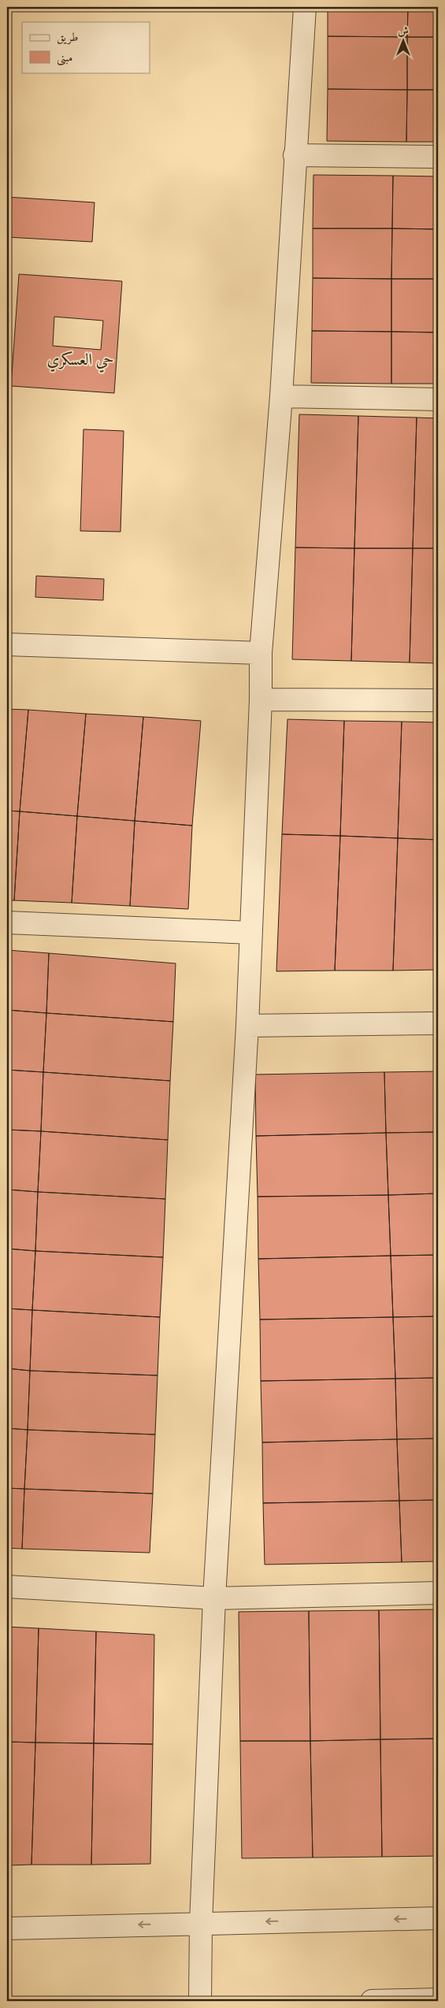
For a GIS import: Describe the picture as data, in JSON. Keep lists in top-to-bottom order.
{
  "districts": ["حي العسكري"],
  "legend": ["طريق", "مبنى"],
  "north": "top"
}
